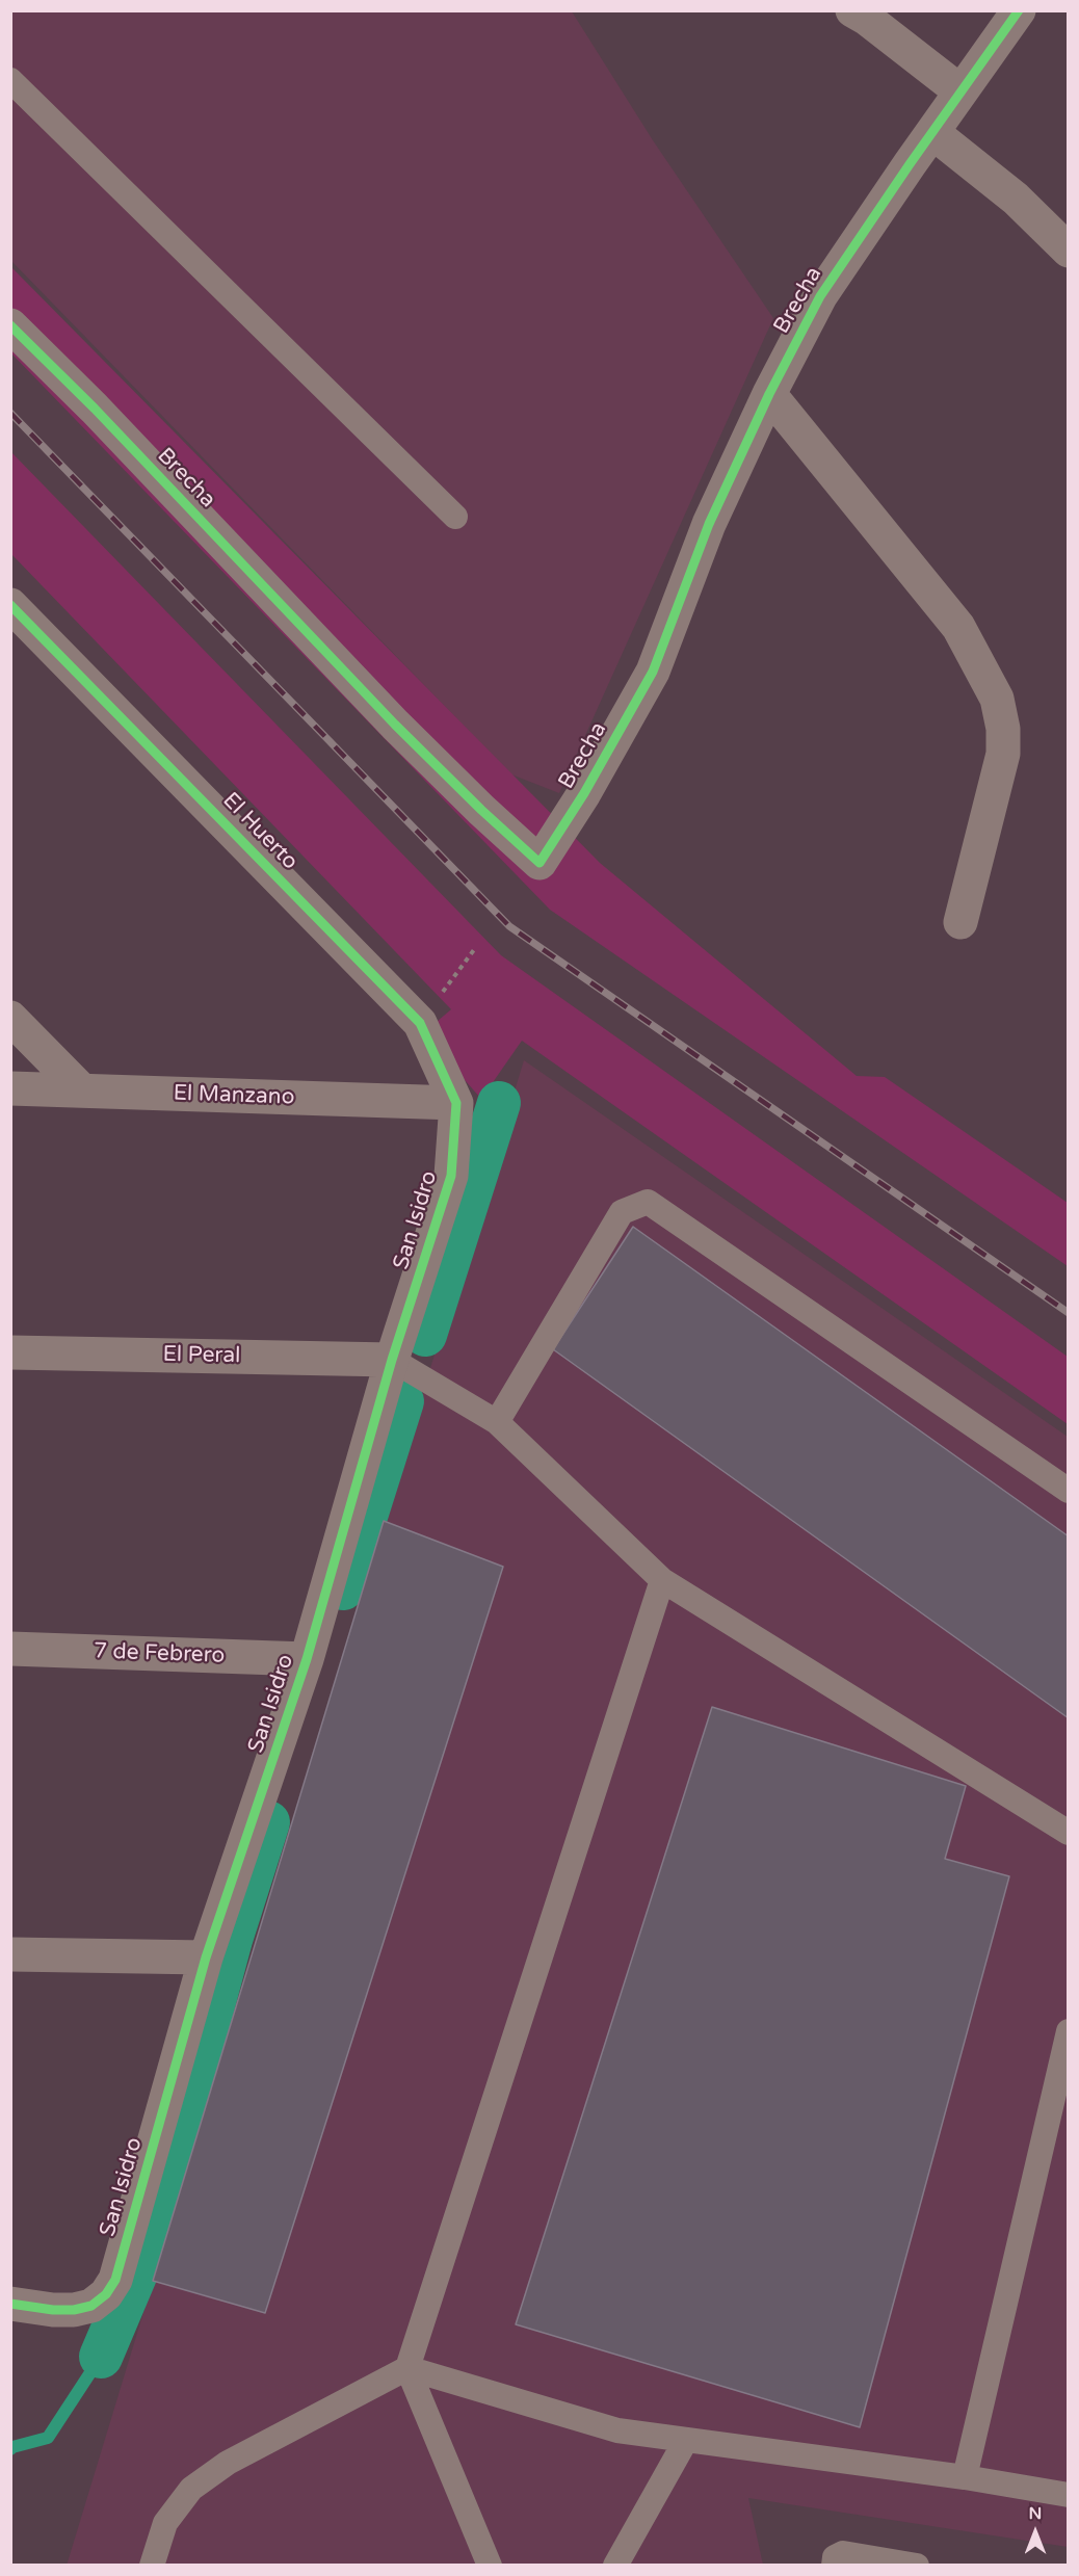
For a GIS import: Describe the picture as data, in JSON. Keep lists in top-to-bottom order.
{
  "streets": {
    "street": [
      "Brecha",
      "El Huerto",
      "El Manzano",
      "San Isidro",
      "El Peral",
      "7 de Febrero"
    ]
  },
  "crossings": [
    ["El Huerto", "El Manzano"],
    ["El Huerto", "San Isidro"],
    ["El Manzano", "San Isidro"],
    ["San Isidro", "El Peral"],
    ["San Isidro", "7 de Febrero"]
  ],
  "north": "top"
}
